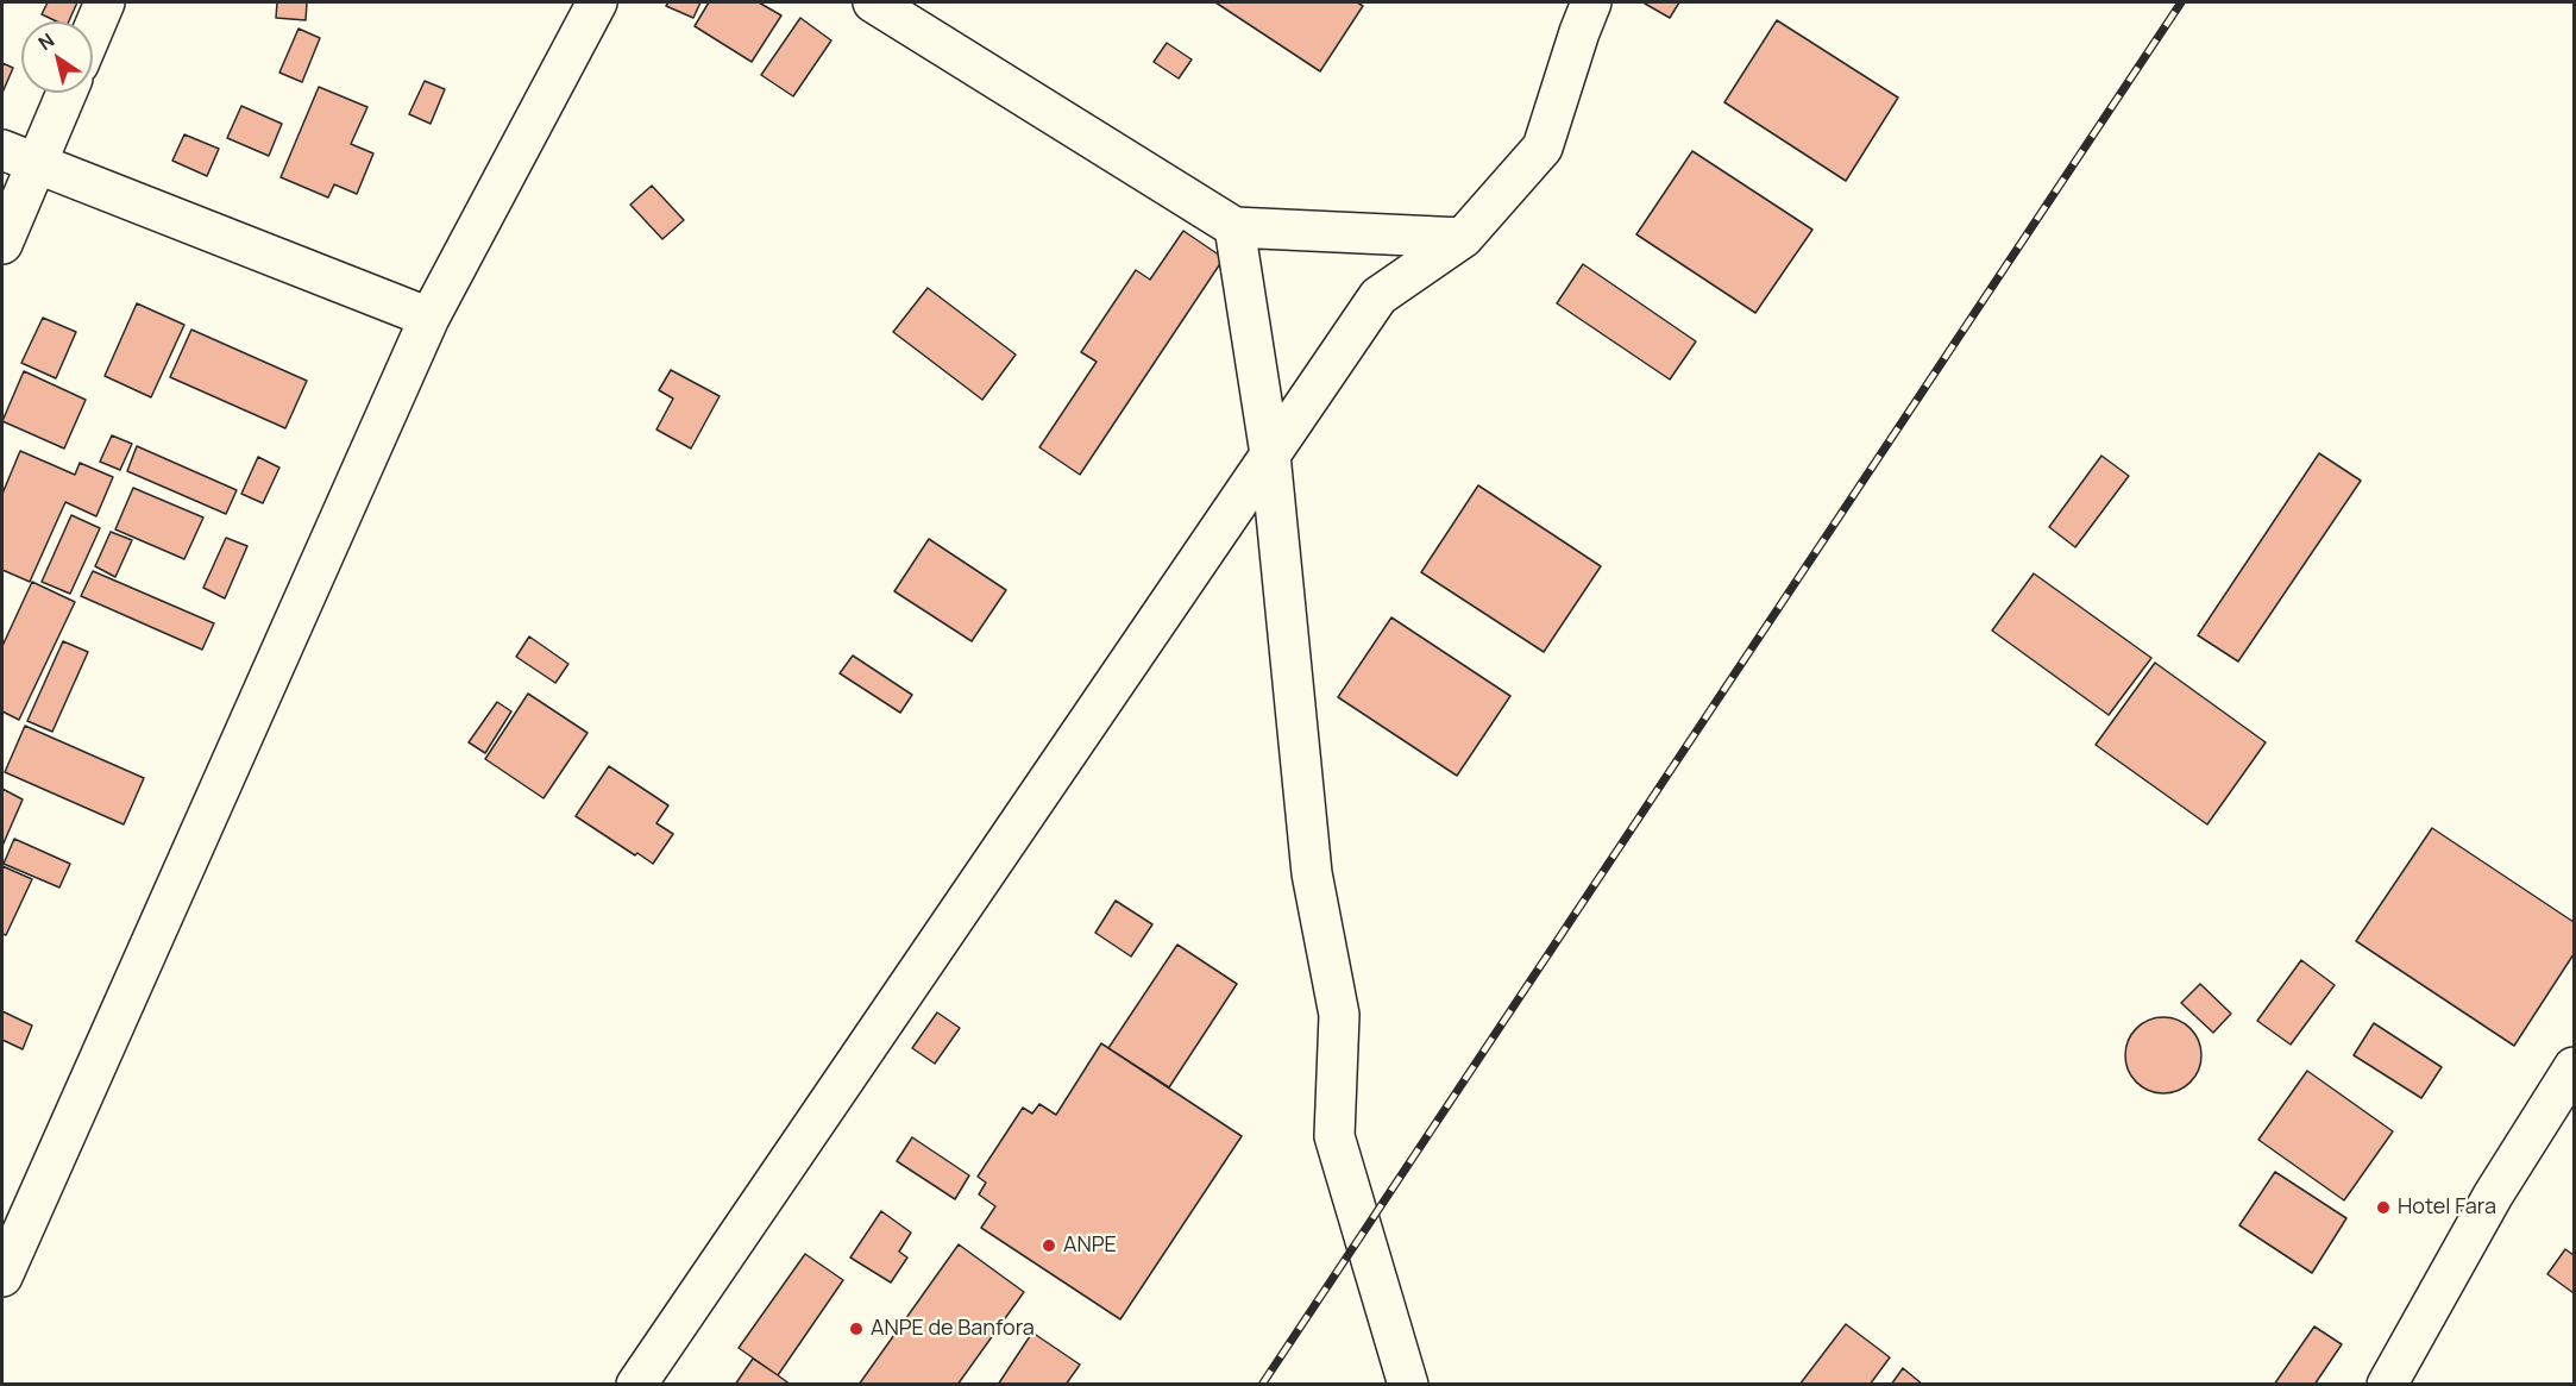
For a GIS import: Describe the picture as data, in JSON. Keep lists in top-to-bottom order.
{
  "places": ["Hotel Fara", "ANPE", "ANPE de Banfora"],
  "north": "top left"
}
